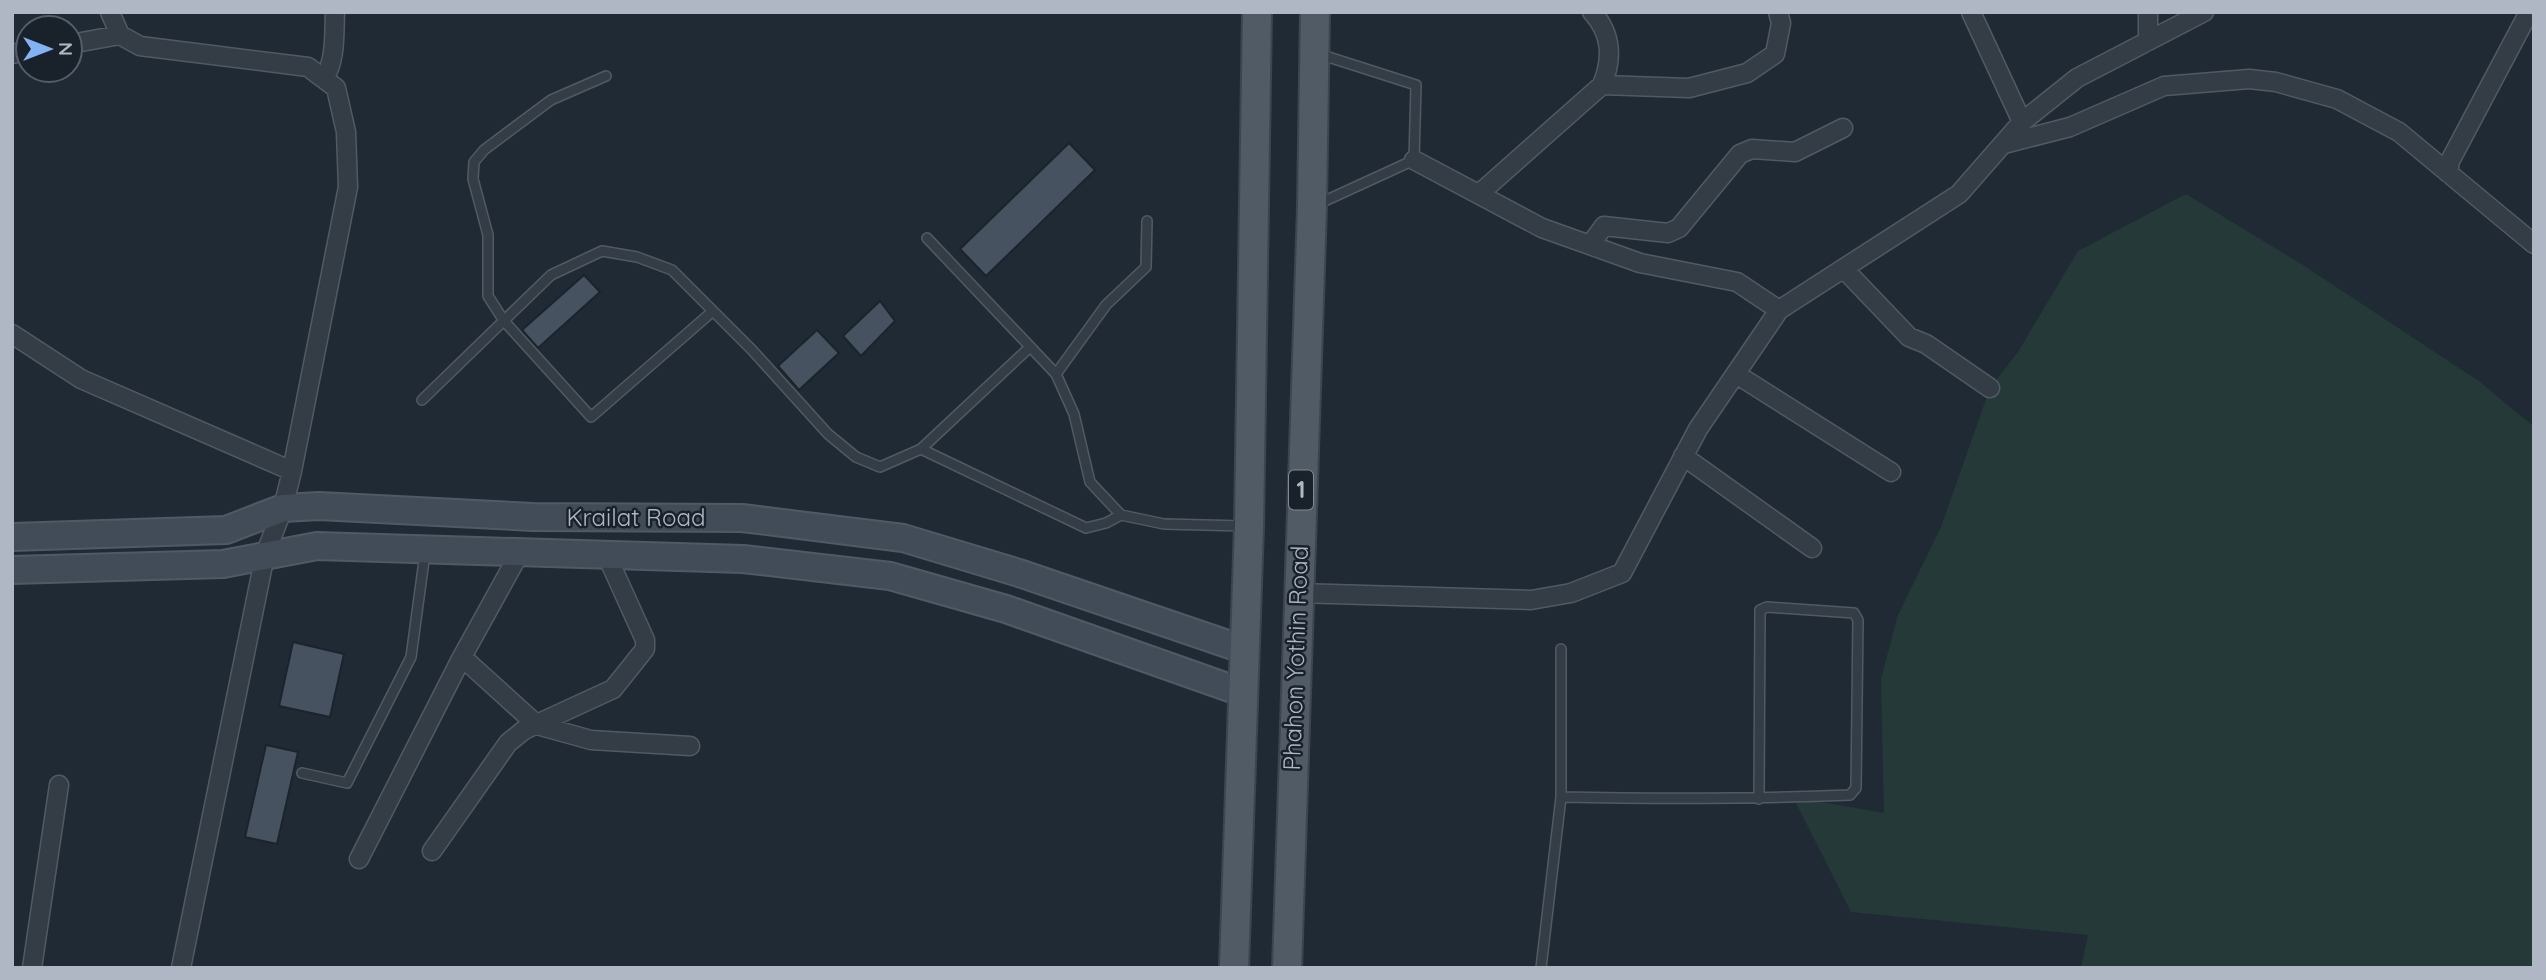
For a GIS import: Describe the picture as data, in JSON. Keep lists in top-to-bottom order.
{
  "streets": {
    "main road": ["1", "Krailat Road", "Phahon Yothin Road"]
  },
  "crossings": [
    ["Krailat Road", "Phahon Yothin Road"]
  ],
  "north": "right"
}
